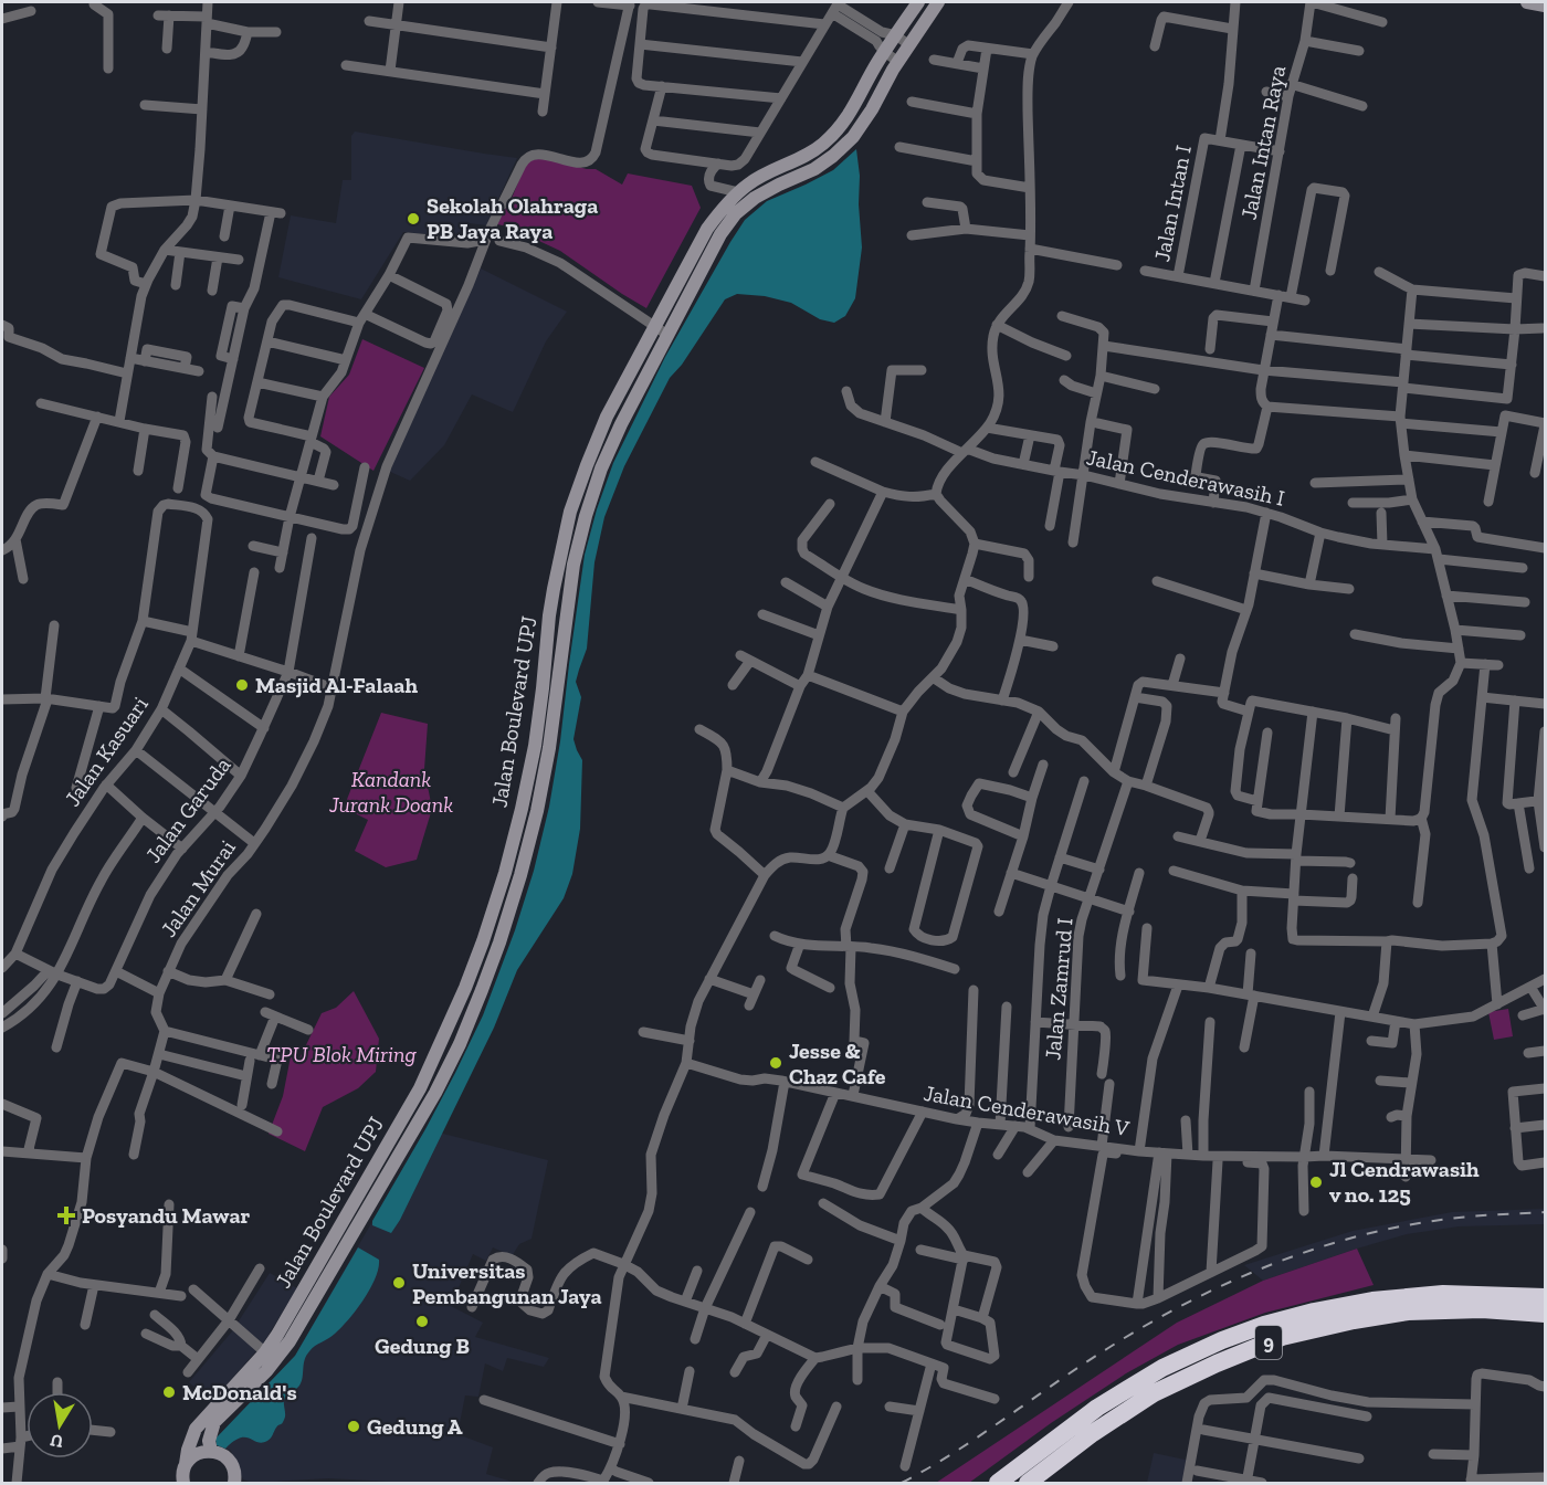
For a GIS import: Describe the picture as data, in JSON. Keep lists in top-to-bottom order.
{
  "streets": {
    "highway": ["9"],
    "street": [
      "Jalan Intan Raya",
      "Jalan Intan I",
      "Jalan Cenderawasih I",
      "Jalan Boulevard UPJ",
      "Jalan Kasuari",
      "Jalan Garuda",
      "Jalan Murai",
      "Jalan Zamrud I",
      "Jalan Cenderawasih V"
    ]
  },
  "parks": ["Kandank Jurank Doank", "TPU Blok Miring"],
  "places": {
    "other": [
      "Sekolah Olahraga PB Jaya Raya",
      "Masjid Al-Falaah",
      "Jesse & Chaz Cafe",
      "Jl Cendrawasih v no. 125",
      "Universitas Pembangunan Jaya",
      "Gedung B",
      "McDonald's",
      "Gedung A"
    ],
    "health": ["Posyandu Mawar"]
  },
  "north": "bottom"
}
